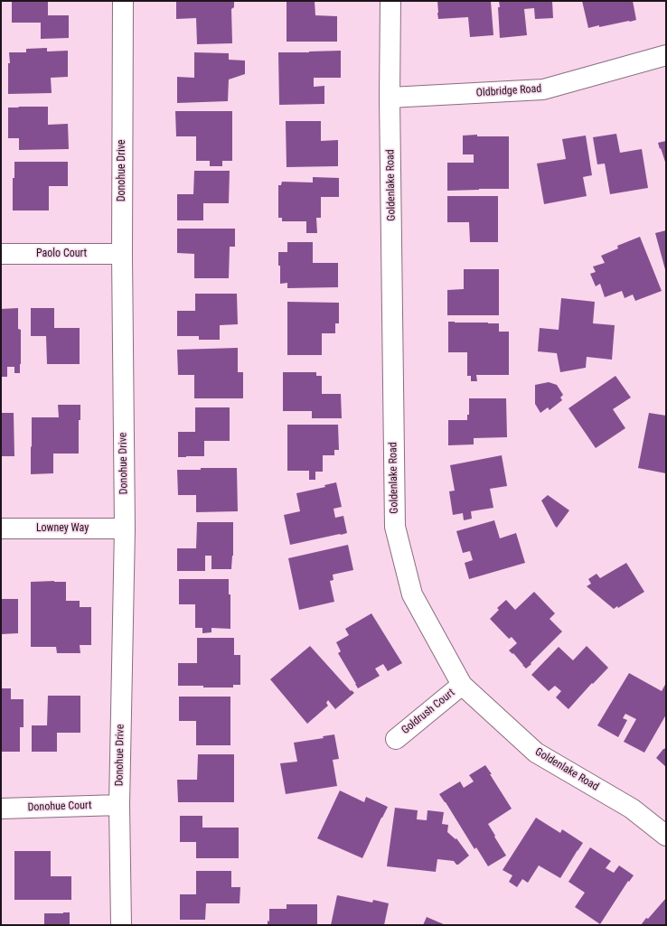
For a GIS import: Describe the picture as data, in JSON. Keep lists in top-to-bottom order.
{
  "streets": {
    "street": [
      "Oldbridge Road",
      "Donohue Drive",
      "Goldenlake Road",
      "Paolo Court",
      "Lowney Way",
      "Goldrush Court",
      "Donohue Court"
    ]
  },
  "crossings": [
    ["Oldbridge Road", "Goldenlake Road"],
    ["Donohue Drive", "Paolo Court"],
    ["Donohue Drive", "Lowney Way"],
    ["Donohue Drive", "Donohue Court"],
    ["Goldenlake Road", "Goldrush Court"]
  ]
}
